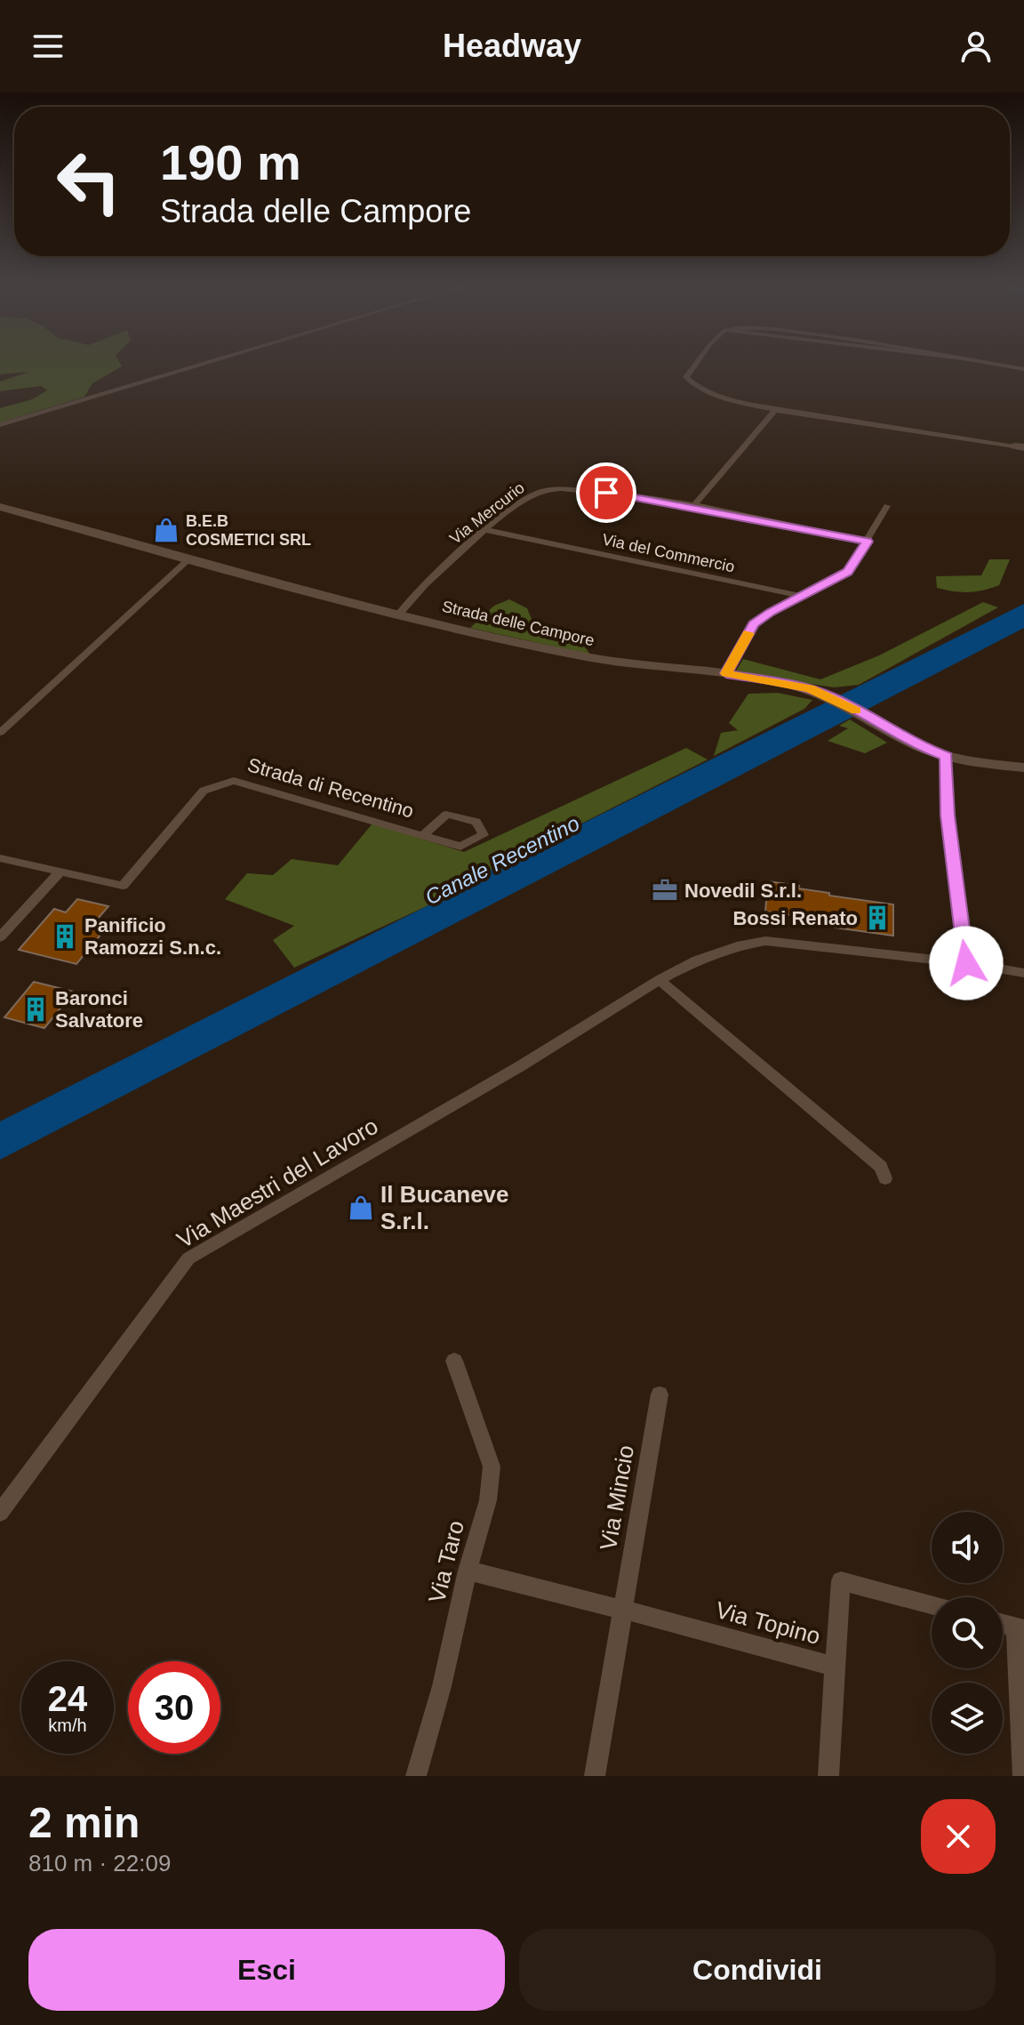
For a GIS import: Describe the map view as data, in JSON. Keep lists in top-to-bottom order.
{
  "streets": {
    "street": [
      "Via Mercurio",
      "Via del Commercio",
      "Strada delle Campore",
      "Strada di Recentino",
      "Via Maestri del Lavoro",
      "Via Mincio",
      "Via Taro",
      "Via Topino"
    ]
  },
  "crossings": [
    ["Via Mercurio", "Via del Commercio"],
    ["Via Mercurio", "Strada delle Campore"],
    ["Via Mincio", "Via Topino"]
  ],
  "water": ["Canale Recentino"],
  "places": {
    "shop": ["B.E.B COSMETICI SRL", "Il Bucaneve S.r.l."],
    "office": ["Novedil S.r.l."],
    "building": ["Bossi Renato", "Panificio Ramozzi S.n.c.", "Baronci Salvatore"]
  },
  "page": {
    "header": "Headway",
    "turn": ["190 m", "Strada delle Campore"],
    "speed": "24 km/h",
    "limit": "30",
    "heading": ["2 min", "810 m · 22:09"],
    "buttons": ["Esci", "Condividi"]
  }
}
